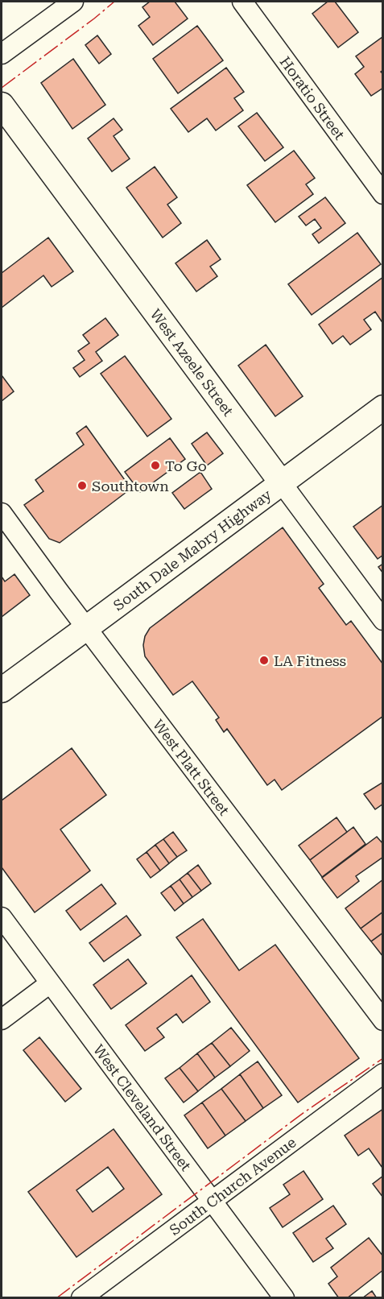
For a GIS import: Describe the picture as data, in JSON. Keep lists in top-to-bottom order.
{
  "streets": {
    "main road": ["West Azeele Street", "South Dale Mabry Highway"],
    "street": [
      "Horatio Street",
      "West Platt Street",
      "West Cleveland Street",
      "South Church Avenue"
    ]
  },
  "crossings": [
    ["West Azeele Street", "South Dale Mabry Highway"],
    ["South Dale Mabry Highway", "West Platt Street"],
    ["West Cleveland Street", "South Church Avenue"]
  ],
  "places": ["To Go", "Southtown", "LA Fitness"]
}
